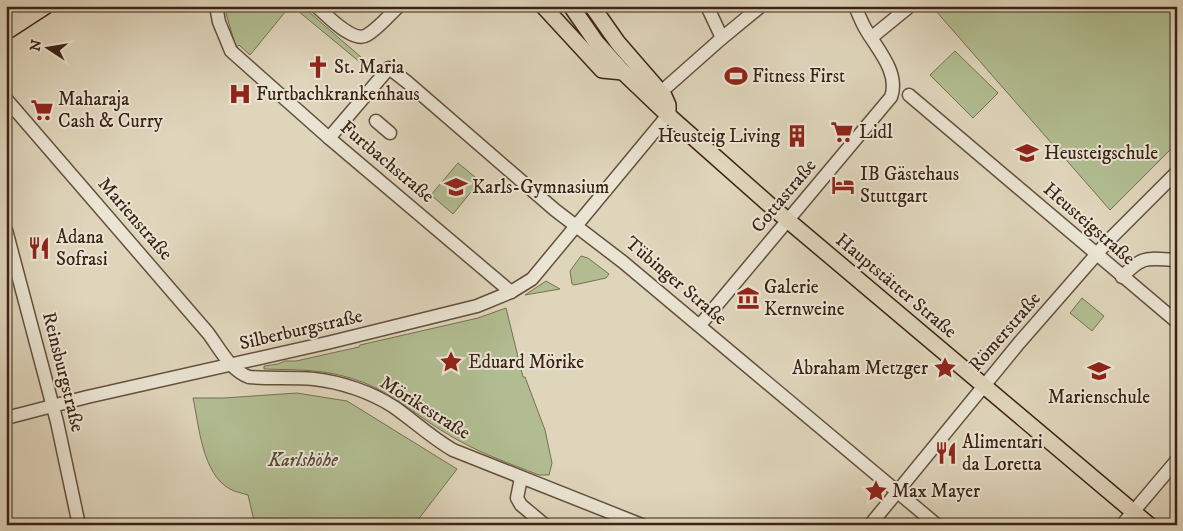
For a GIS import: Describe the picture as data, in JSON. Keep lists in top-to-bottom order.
{
  "streets": {
    "main road": ["Hauptstätter Straße"],
    "street": [
      "Furtbachstraße",
      "Cottastraße",
      "Marienstraße",
      "Heusteigstraße",
      "Tübinger Straße",
      "Silberburgstraße",
      "Römerstraße",
      "Reinsburgstraße",
      "Mörikestraße"
    ]
  },
  "crossings": [
    ["Furtbachstraße", "Tübinger Straße"],
    ["Furtbachstraße", "Silberburgstraße"],
    ["Cottastraße", "Tübinger Straße"],
    ["Cottastraße", "Hauptstätter Straße"],
    ["Marienstraße", "Silberburgstraße"],
    ["Marienstraße", "Mörikestraße"],
    ["Heusteigstraße", "Römerstraße"],
    ["Tübinger Straße", "Silberburgstraße"],
    ["Tübinger Straße", "Römerstraße"],
    ["Hauptstätter Straße", "Silberburgstraße"],
    ["Hauptstätter Straße", "Römerstraße"],
    ["Silberburgstraße", "Reinsburgstraße"],
    ["Silberburgstraße", "Mörikestraße"]
  ],
  "parks": ["Karlshöhe"],
  "places": {
    "church": ["St. Maria"],
    "sports": ["Fitness First"],
    "hospital": ["Furtbachkrankenhaus"],
    "supermarket": ["Maharaja Cash & Curry", "Lidl"],
    "building": ["Heusteig Living"],
    "school or university": ["Heusteigschule", "Karls-Gymnasium", "Marienschule"],
    "hotel": ["IB Gästehaus Stuttgart"],
    "restaurant": ["Adana Sofrasi", "Alimentari da Loretta"],
    "museum": ["Galerie Kernweine"],
    "place": ["Eduard Mörike", "Abraham Metzger", "Max Mayer"]
  },
  "north": "left"
}
